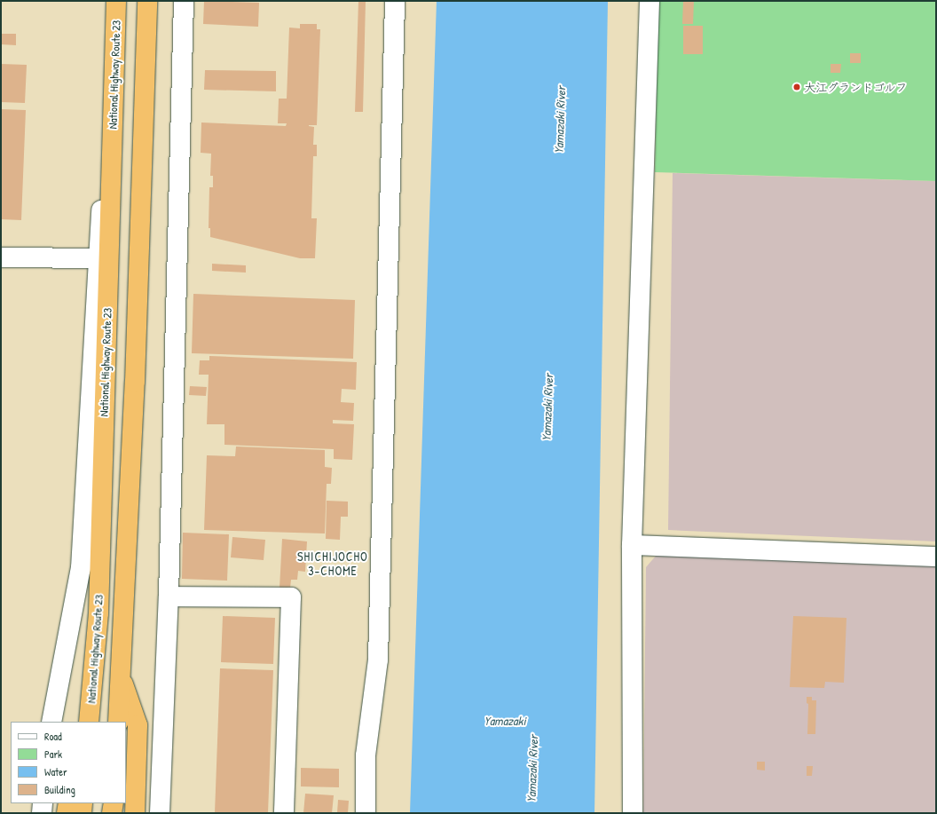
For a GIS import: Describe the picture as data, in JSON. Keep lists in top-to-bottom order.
{
  "streets": {
    "highway": ["National Highway Route 23"]
  },
  "districts": ["SHICHIJOCHO 3-CHOME"],
  "water": ["Yamazaki River", "Yamazaki"],
  "places": ["大江グランドゴルフ"],
  "legend": [
    "Road",
    "Park",
    "Water",
    "Building"
  ]
}
